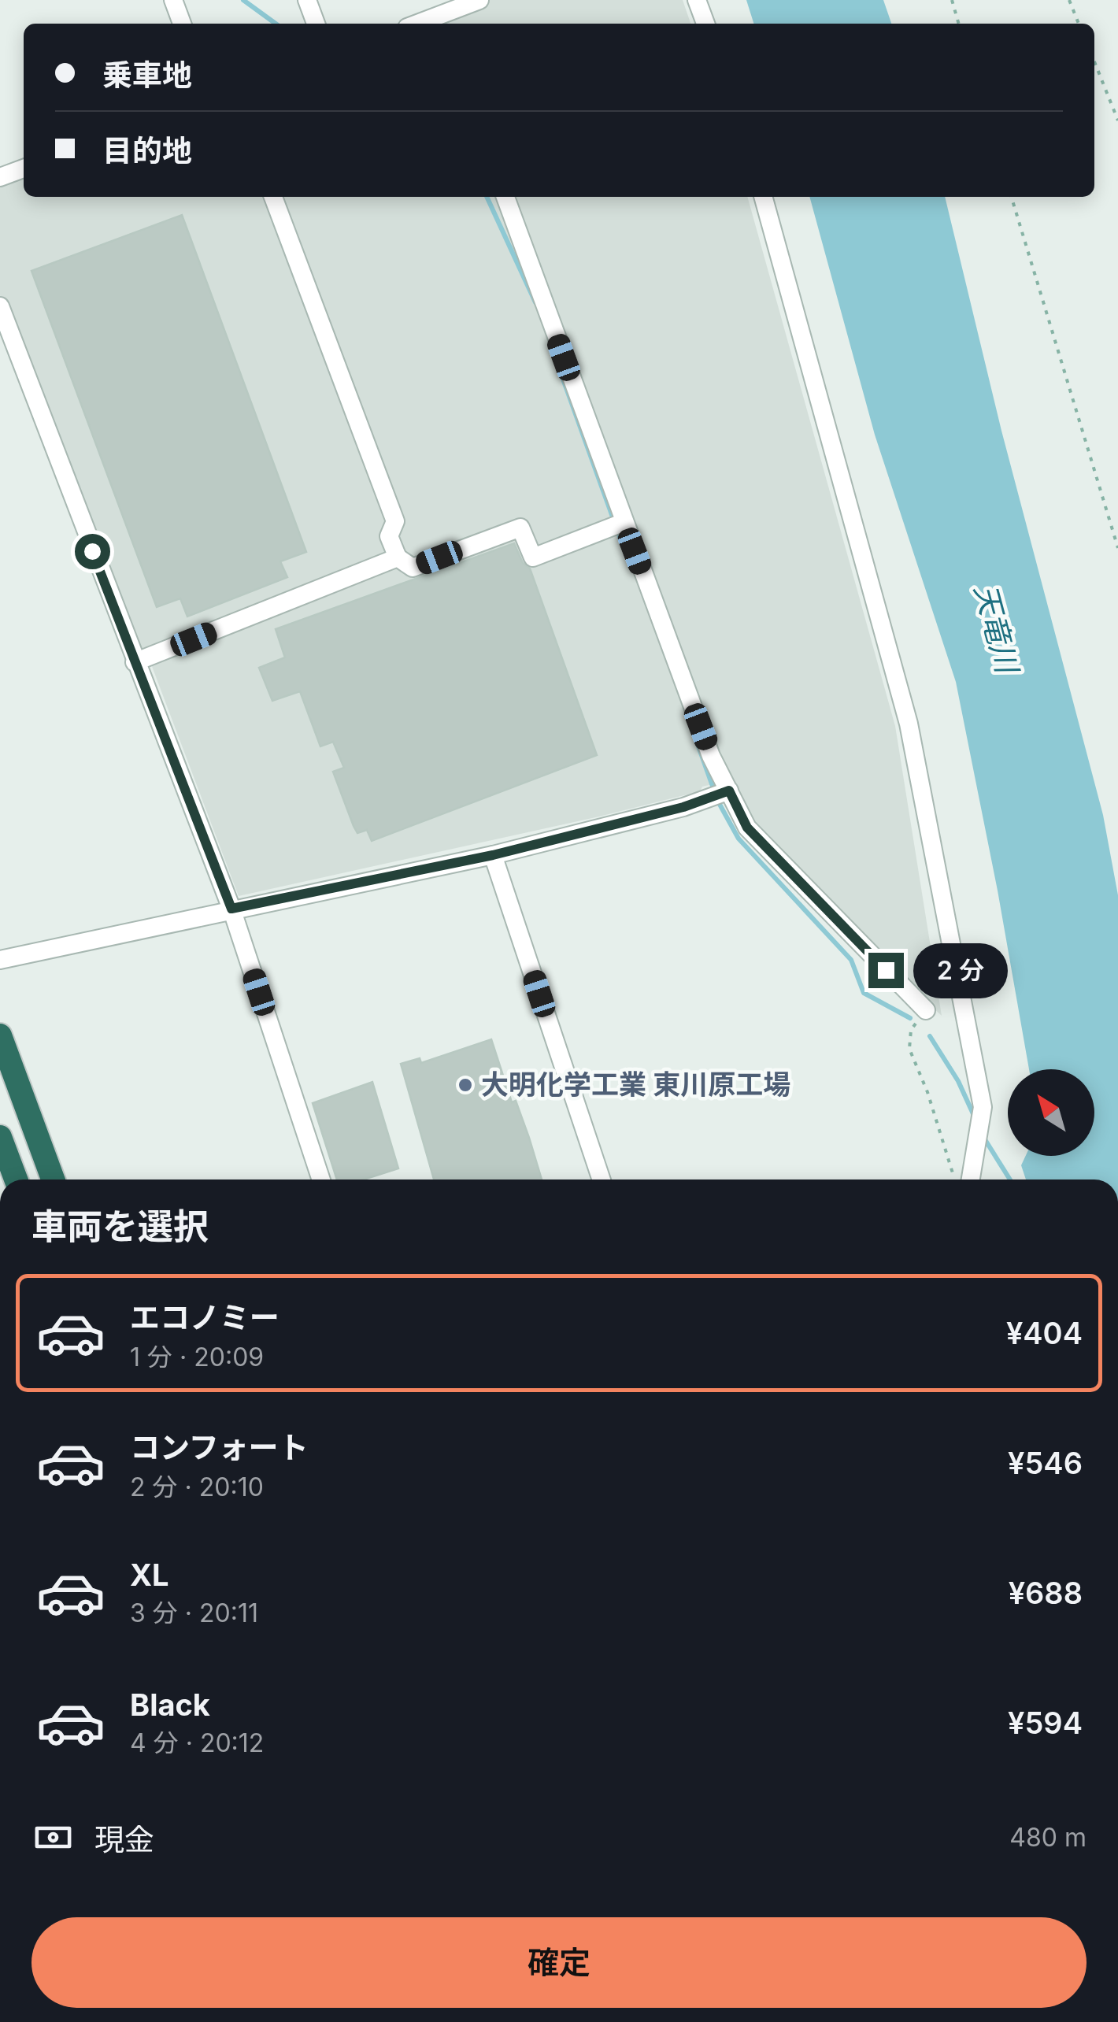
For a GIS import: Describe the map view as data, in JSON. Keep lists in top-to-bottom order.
{
  "water": ["天竜川"],
  "places": ["大明化学工業 東川原工場"],
  "north": "top left",
  "page": {
    "banner": ["乗車地", "目的地"],
    "bubble": "2 分",
    "heading": "車両を選択",
    "list": [
      {
        "name": "エコノミー",
        "note": "1 分 · 20:09",
        "value": "¥404"
      },
      {
        "name": "コンフォート",
        "note": "2 分 · 20:10",
        "value": "¥546"
      },
      {
        "name": "XL",
        "note": "3 分 · 20:11",
        "value": "¥688"
      },
      {
        "name": "Black",
        "note": "4 分 · 20:12",
        "value": "¥594"
      }
    ],
    "pay": ["現金", "480 m"],
    "buttons": "確定"
  }
}
